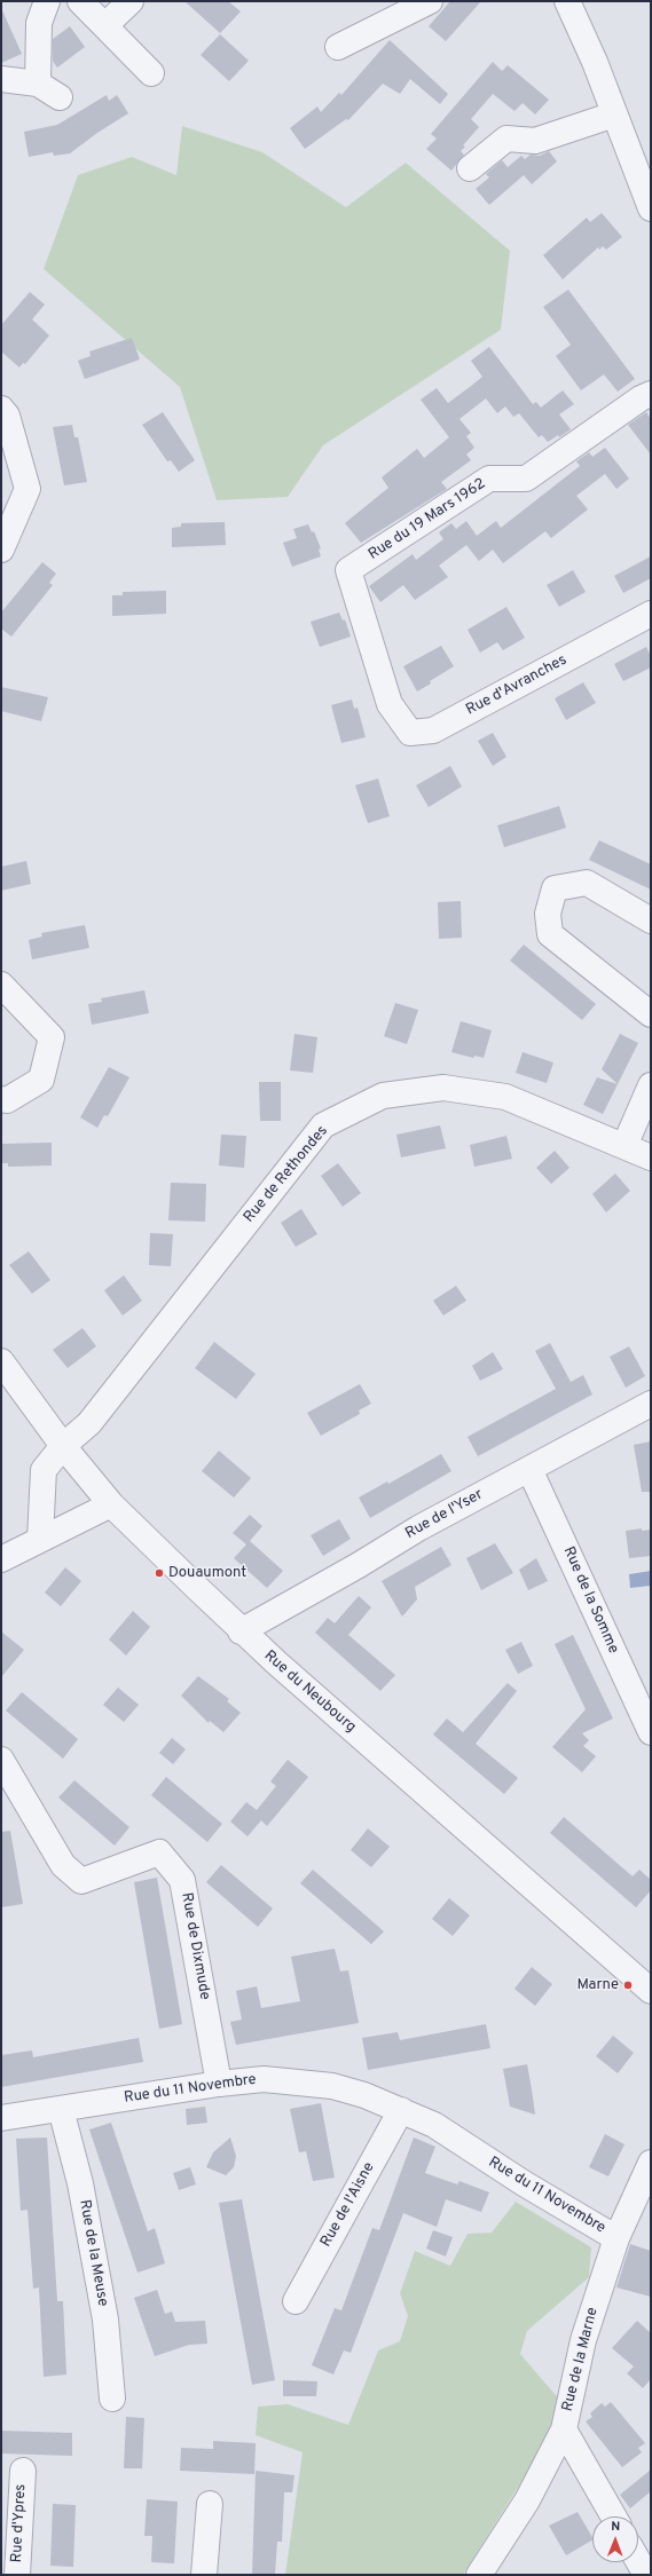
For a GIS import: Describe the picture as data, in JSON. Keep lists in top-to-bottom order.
{
  "streets": {
    "street": [
      "Rue du 19 Mars 1962",
      "Rue d'Avranches",
      "Rue de Rethondes",
      "Rue de l'Yser",
      "Rue de la Somme",
      "Rue du Neubourg",
      "Rue de Dixmude",
      "Rue du 11 Novembre",
      "Rue de l'Aisne",
      "Rue de la Meuse",
      "Rue de la Marne",
      "Rue d'Ypres"
    ]
  },
  "crossings": [
    ["Rue du 19 Mars 1962", "Rue d'Avranches"],
    ["Rue de Rethondes", "Rue du Neubourg"],
    ["Rue de l'Yser", "Rue de la Somme"],
    ["Rue de l'Yser", "Rue du Neubourg"],
    ["Rue de Dixmude", "Rue du 11 Novembre"],
    ["Rue du 11 Novembre", "Rue de l'Aisne"],
    ["Rue du 11 Novembre", "Rue de la Meuse"],
    ["Rue du 11 Novembre", "Rue de la Marne"]
  ],
  "places": ["Douaumont", "Marne"],
  "north": "top"
}
